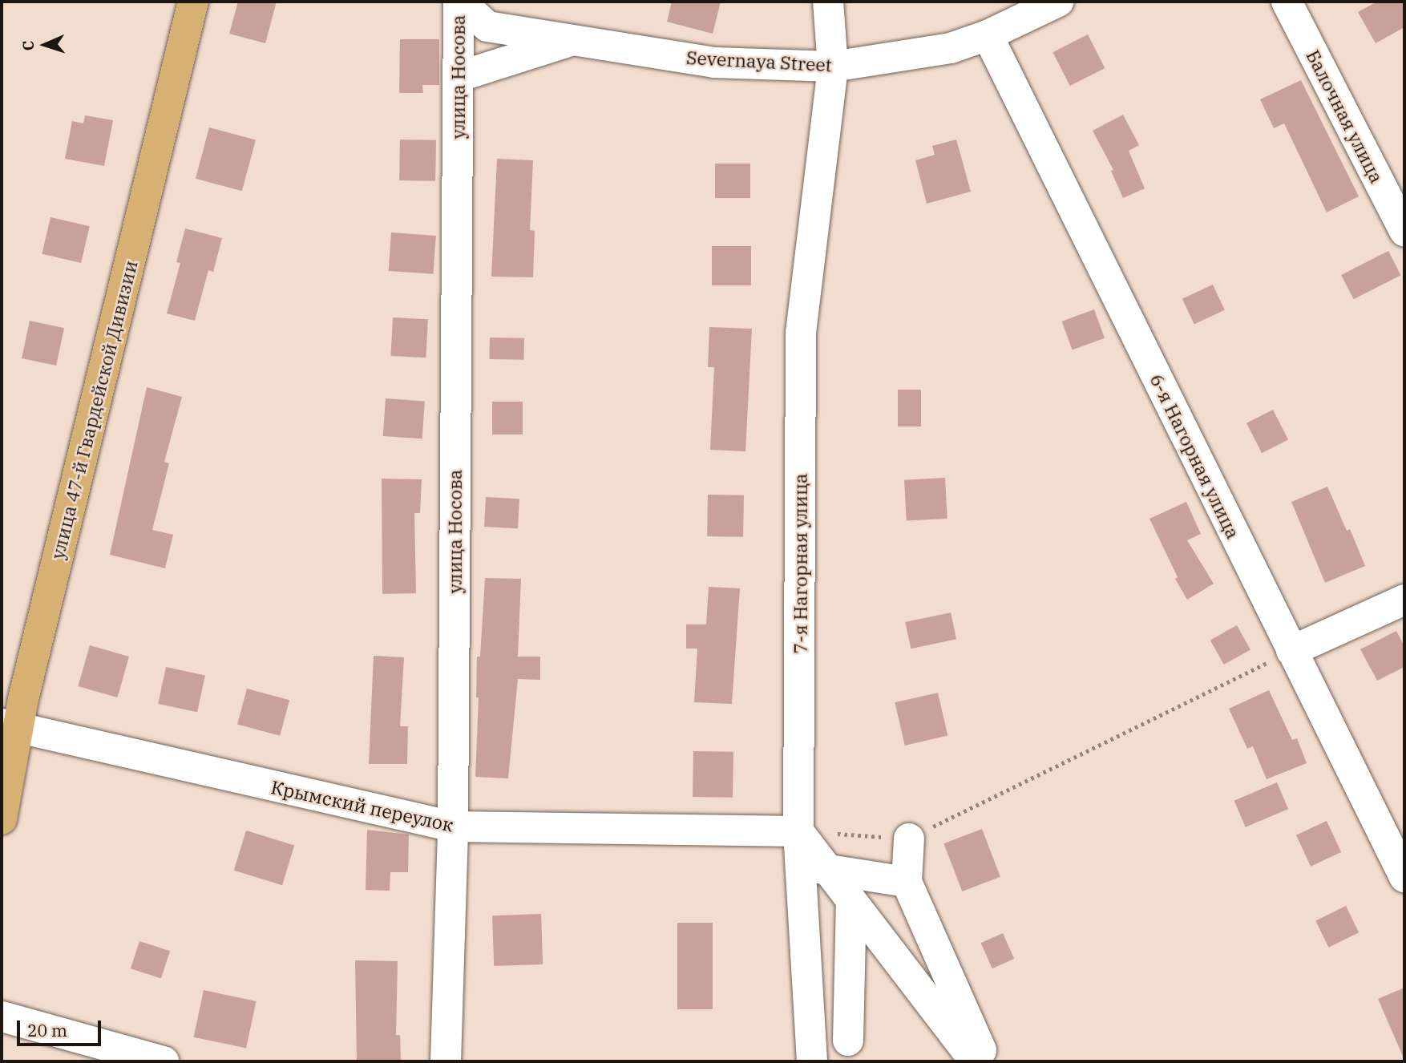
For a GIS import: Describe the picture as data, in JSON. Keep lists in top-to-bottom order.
{
  "streets": {
    "main road": ["улица 47-й Гвардейской Дивизии"],
    "street": [
      "Severnaya Street",
      "улица Носова",
      "Балочная улица",
      "6-я Нагорная улица",
      "7-я Нагорная улица",
      "Крымский переулок"
    ]
  },
  "crossings": [
    ["Severnaya Street", "улица Носова"],
    ["Severnaya Street", "6-я Нагорная улица"],
    ["Severnaya Street", "7-я Нагорная улица"],
    ["улица Носова", "Крымский переулок"],
    ["улица 47-й Гвардейской Дивизии", "Крымский переулок"],
    ["7-я Нагорная улица", "Крымский переулок"]
  ],
  "scale_bar": "20 m",
  "north": "left"
}
